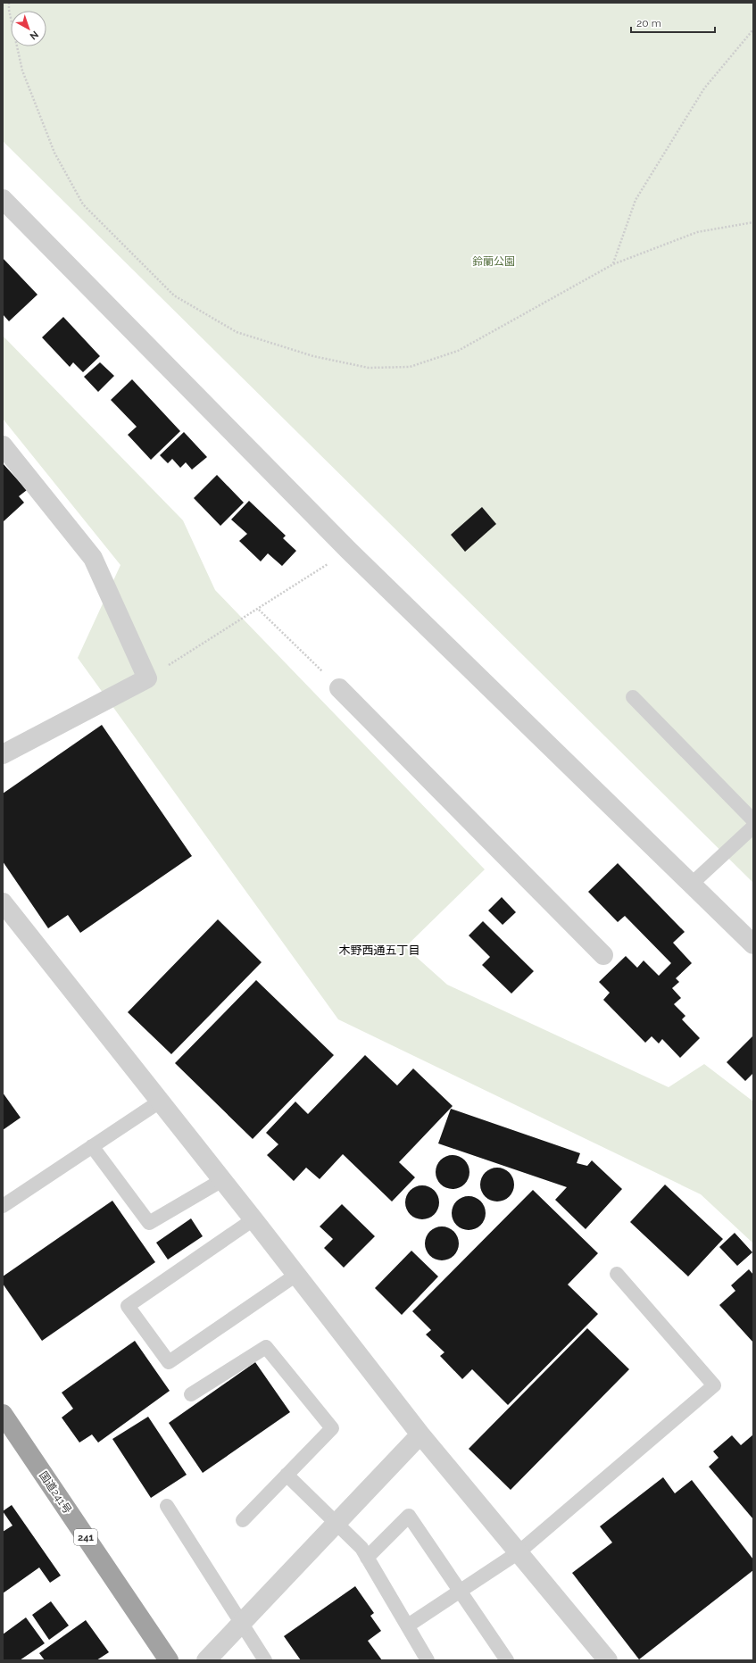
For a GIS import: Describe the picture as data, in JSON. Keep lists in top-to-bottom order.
{
  "streets": {
    "highway": ["国道241号", "241"]
  },
  "districts": ["木野西通五丁目"],
  "parks": ["鈴蘭公園"],
  "scale_bar": "20 m",
  "north": "bottom right"
}
